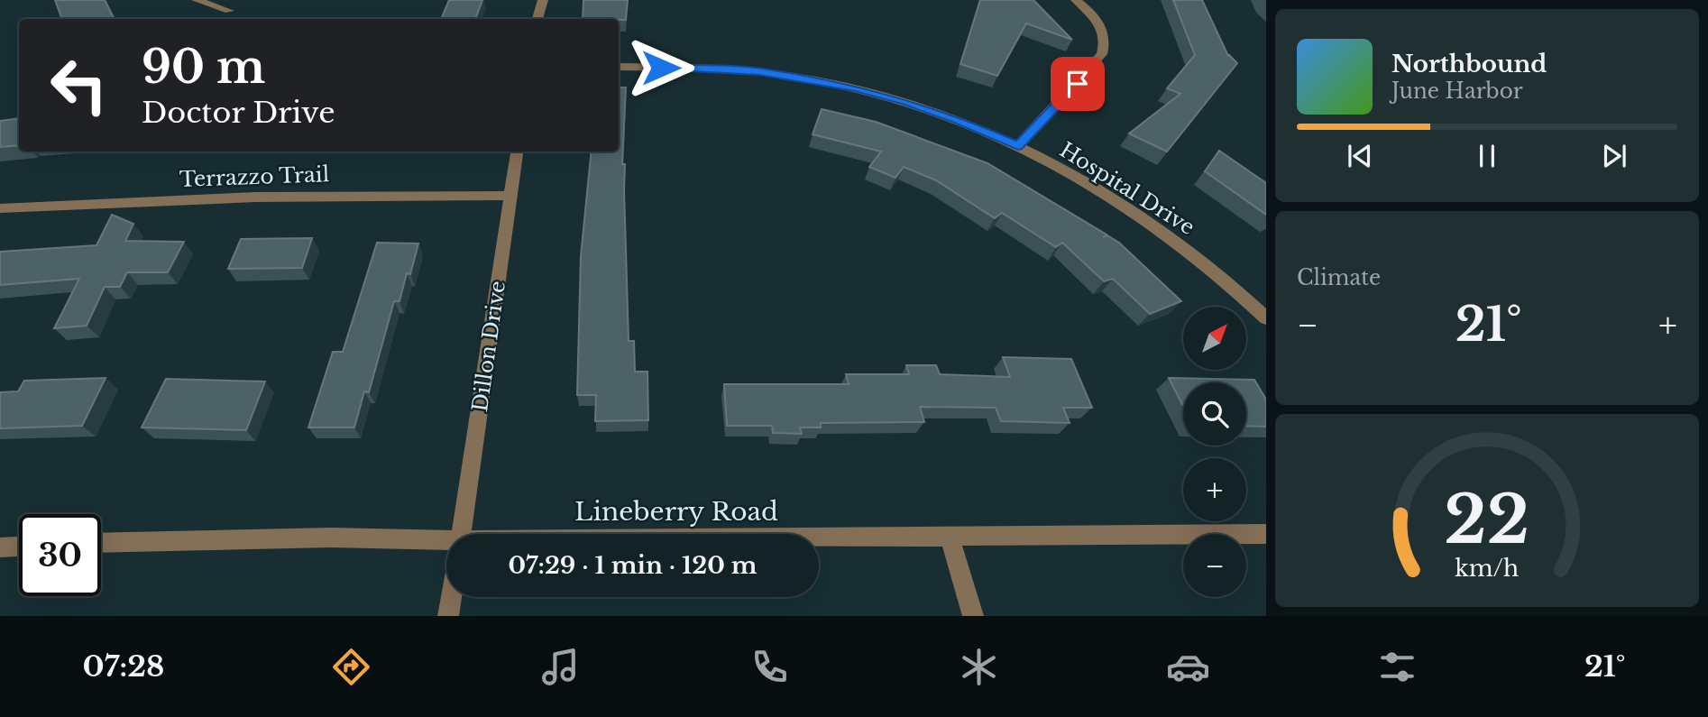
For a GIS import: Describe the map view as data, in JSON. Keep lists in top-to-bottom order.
{
  "streets": {
    "street": [
      "Terrazzo Trail",
      "Hospital Drive",
      "Dillon Drive",
      "Lineberry Road"
    ]
  },
  "crossings": [
    ["Terrazzo Trail", "Dillon Drive"]
  ],
  "north": "top right",
  "page": {
    "turn": ["90 m", "Doctor Drive"],
    "song": ["Northbound", "June Harbor"],
    "tile": "Climate",
    "heat": ["−", "21°", "+"],
    "map_buttons": ["+", "−"],
    "limit": "30",
    "trip": "07:29 · 1 min · 120 m",
    "tabs": ["07:28", "21°"],
    "gauge": ["22", "km/h"]
  }
}
